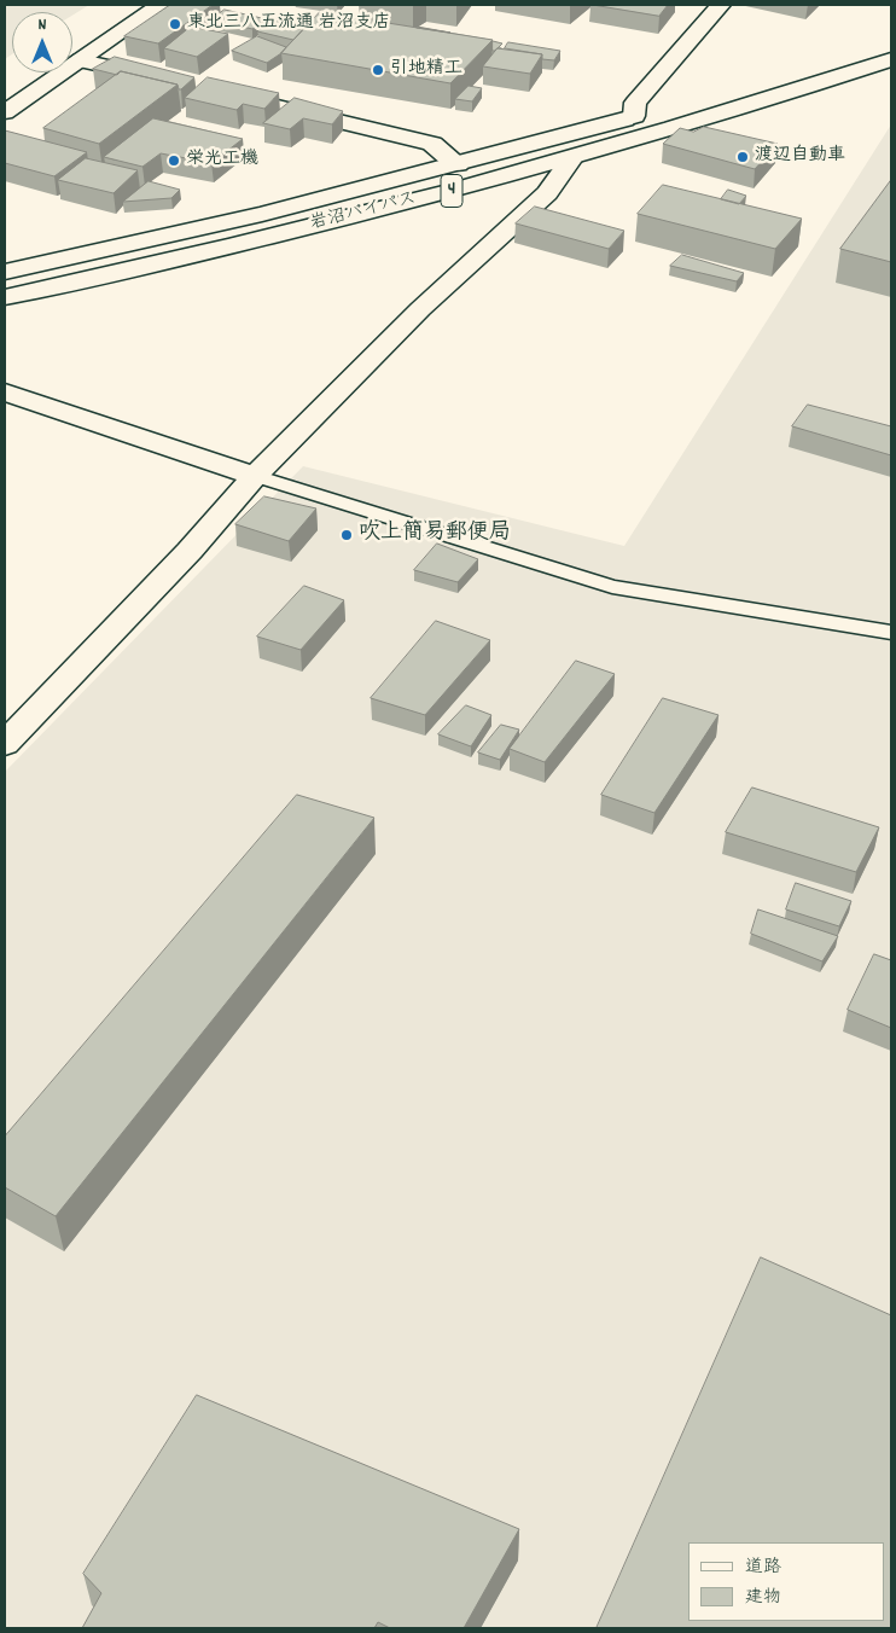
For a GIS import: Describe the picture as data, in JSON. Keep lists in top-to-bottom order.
{
  "streets": {
    "main road": ["4", "岩沼バイパス"]
  },
  "places": [
    "東北三八五流通 岩沼支店",
    "引地精工",
    "渡辺自動車",
    "栄光工機",
    "吹上簡易郵便局"
  ],
  "legend": ["道路", "建物"],
  "north": "top"
}
